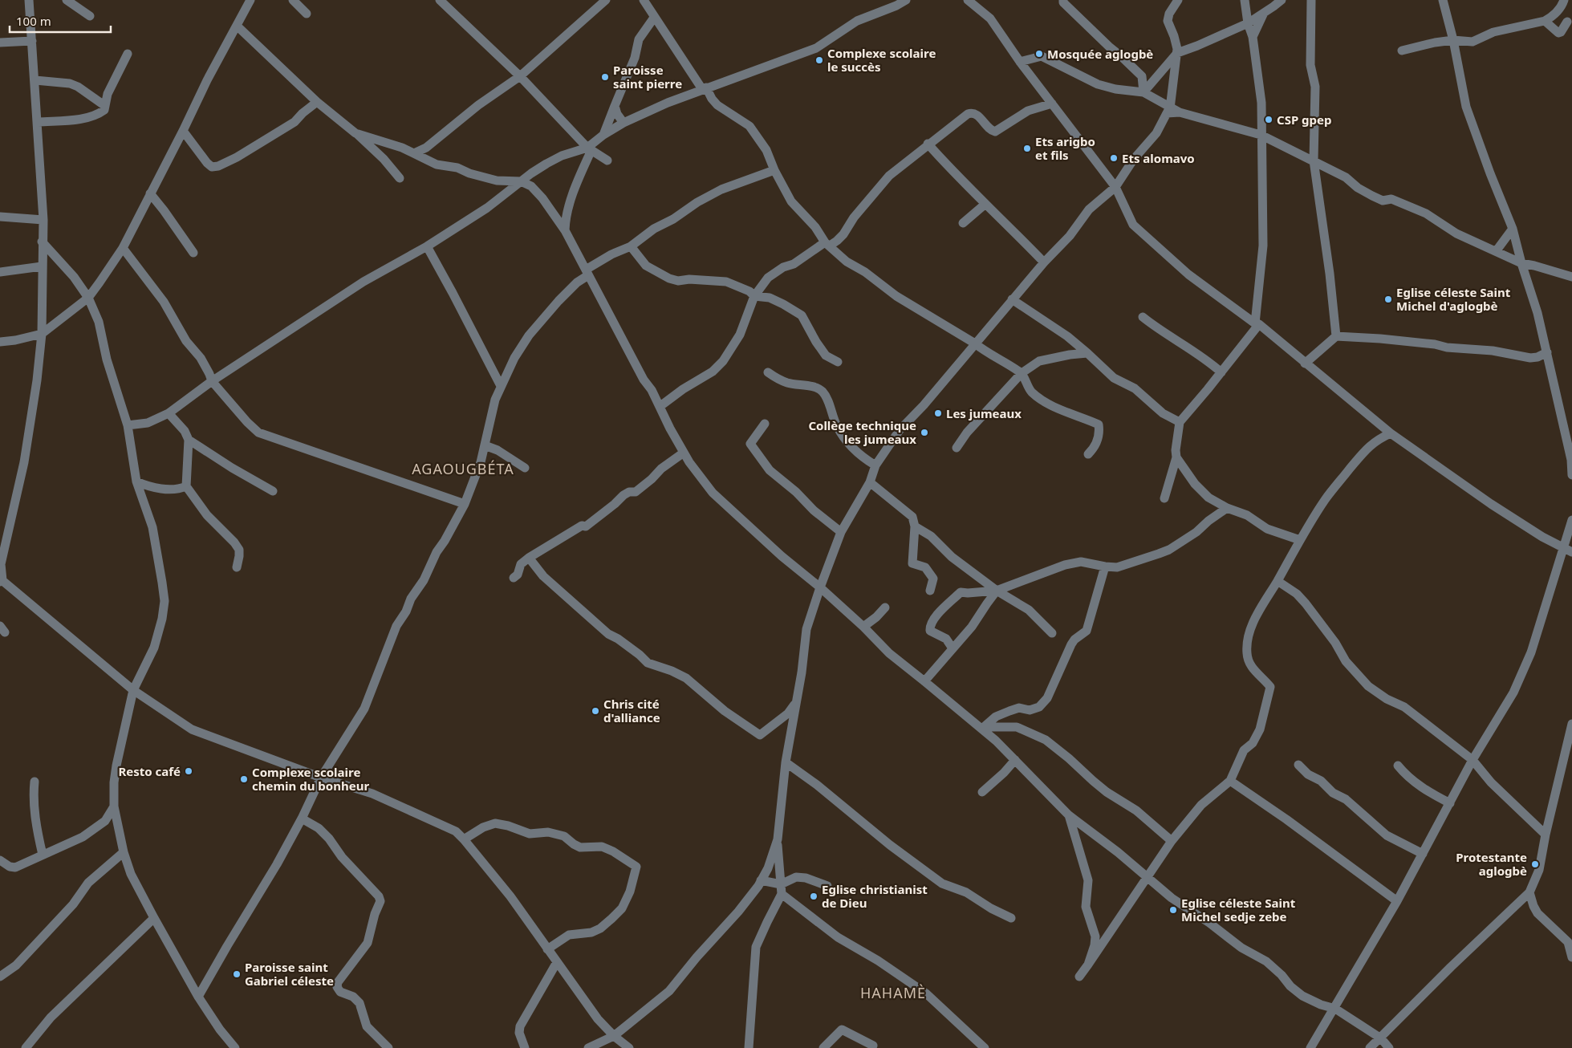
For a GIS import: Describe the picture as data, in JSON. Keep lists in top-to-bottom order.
{
  "districts": ["AGAOUGBÉTA", "HAHAMÈ"],
  "places": [
    "Mosquée aglogbè",
    "Complexe scolaire le succès",
    "Paroisse saint pierre",
    "CSP gpep",
    "Ets arigbo et fils",
    "Ets alomavo",
    "Eglise céleste Saint Michel d'aglogbè",
    "Les jumeaux",
    "Collège technique les jumeaux",
    "Chris cité d'alliance",
    "Resto café",
    "Complexe scolaire chemin du bonheur",
    "Protestante aglogbè",
    "Eglise christianist de Dieu",
    "Eglise céleste Saint Michel sedje zebe",
    "Paroisse saint Gabriel céleste"
  ],
  "scale_bar": "100 m"
}
